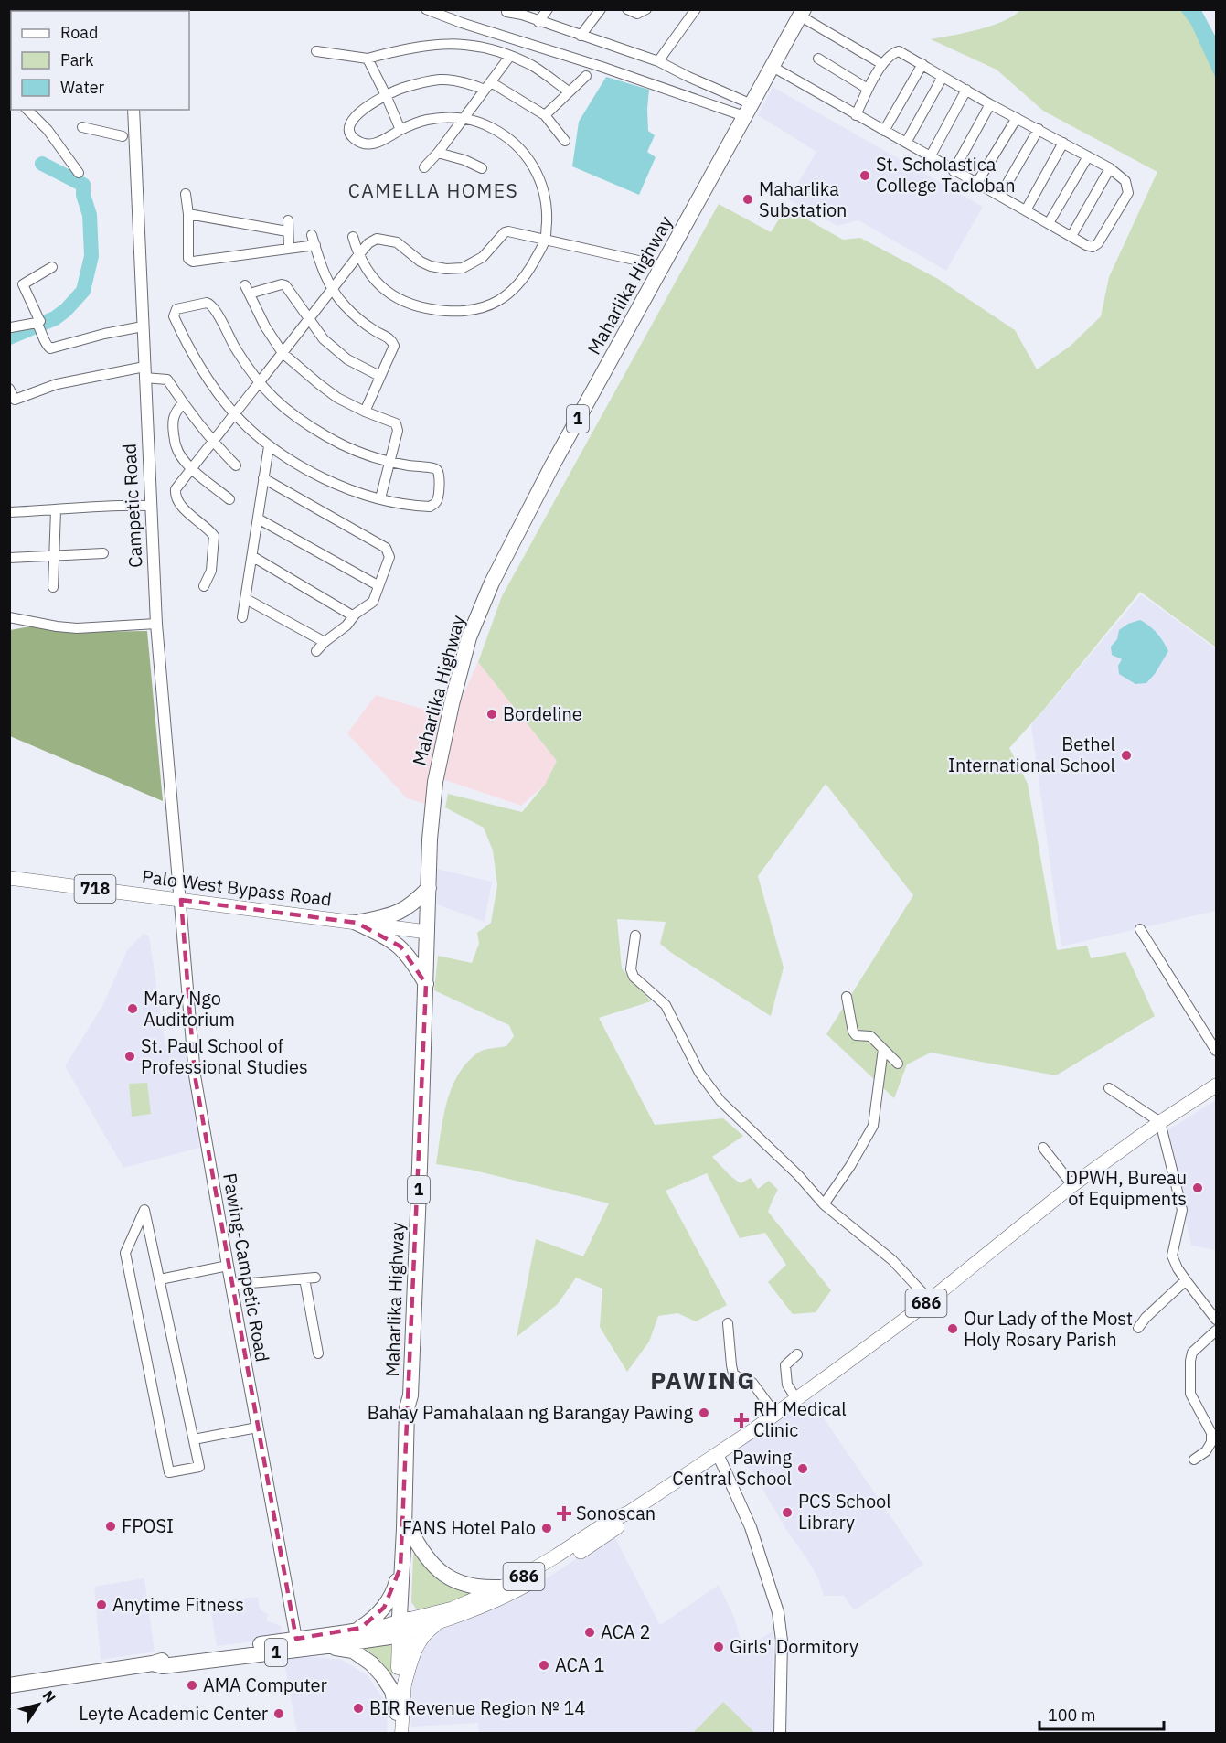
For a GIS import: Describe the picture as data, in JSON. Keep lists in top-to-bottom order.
{
  "streets": {
    "highway": ["Maharlika Highway", "1", "686"],
    "main road": ["Palo West Bypass Road", "718"],
    "street": ["Campetic Road", "Pawing-Campetic Road"]
  },
  "crossings": [
    ["Maharlika Highway", "1"],
    ["Maharlika Highway", "Palo West Bypass Road"],
    ["Maharlika Highway", "686"],
    ["1", "Pawing-Campetic Road"],
    ["1", "686"],
    ["Campetic Road", "Palo West Bypass Road"],
    ["Campetic Road", "Pawing-Campetic Road"],
    ["Palo West Bypass Road", "Pawing-Campetic Road"]
  ],
  "districts": ["CAMELLA HOMES", "PAWING"],
  "places": {
    "other": [
      "St. Scholastica College Tacloban",
      "Maharlika Substation",
      "Bordeline",
      "Bethel International School",
      "Mary Ngo Auditorium",
      "St. Paul School of Professional Studies",
      "DPWH, Bureau of Equipments",
      "Our Lady of the Most Holy Rosary Parish",
      "Bahay Pamahalaan ng Barangay Pawing",
      "Pawing Central School",
      "PCS School Library",
      "FPOSI",
      "FANS Hotel Palo",
      "Anytime Fitness",
      "ACA 2",
      "Girls' Dormitory",
      "ACA 1",
      "AMA Computer",
      "BIR Revenue Region № 14",
      "Leyte Academic Center"
    ],
    "health": ["RH Medical Clinic", "Sonoscan"]
  },
  "legend": ["Road", "Park", "Water"],
  "scale_bar": "100 m",
  "north": "top right"
}
